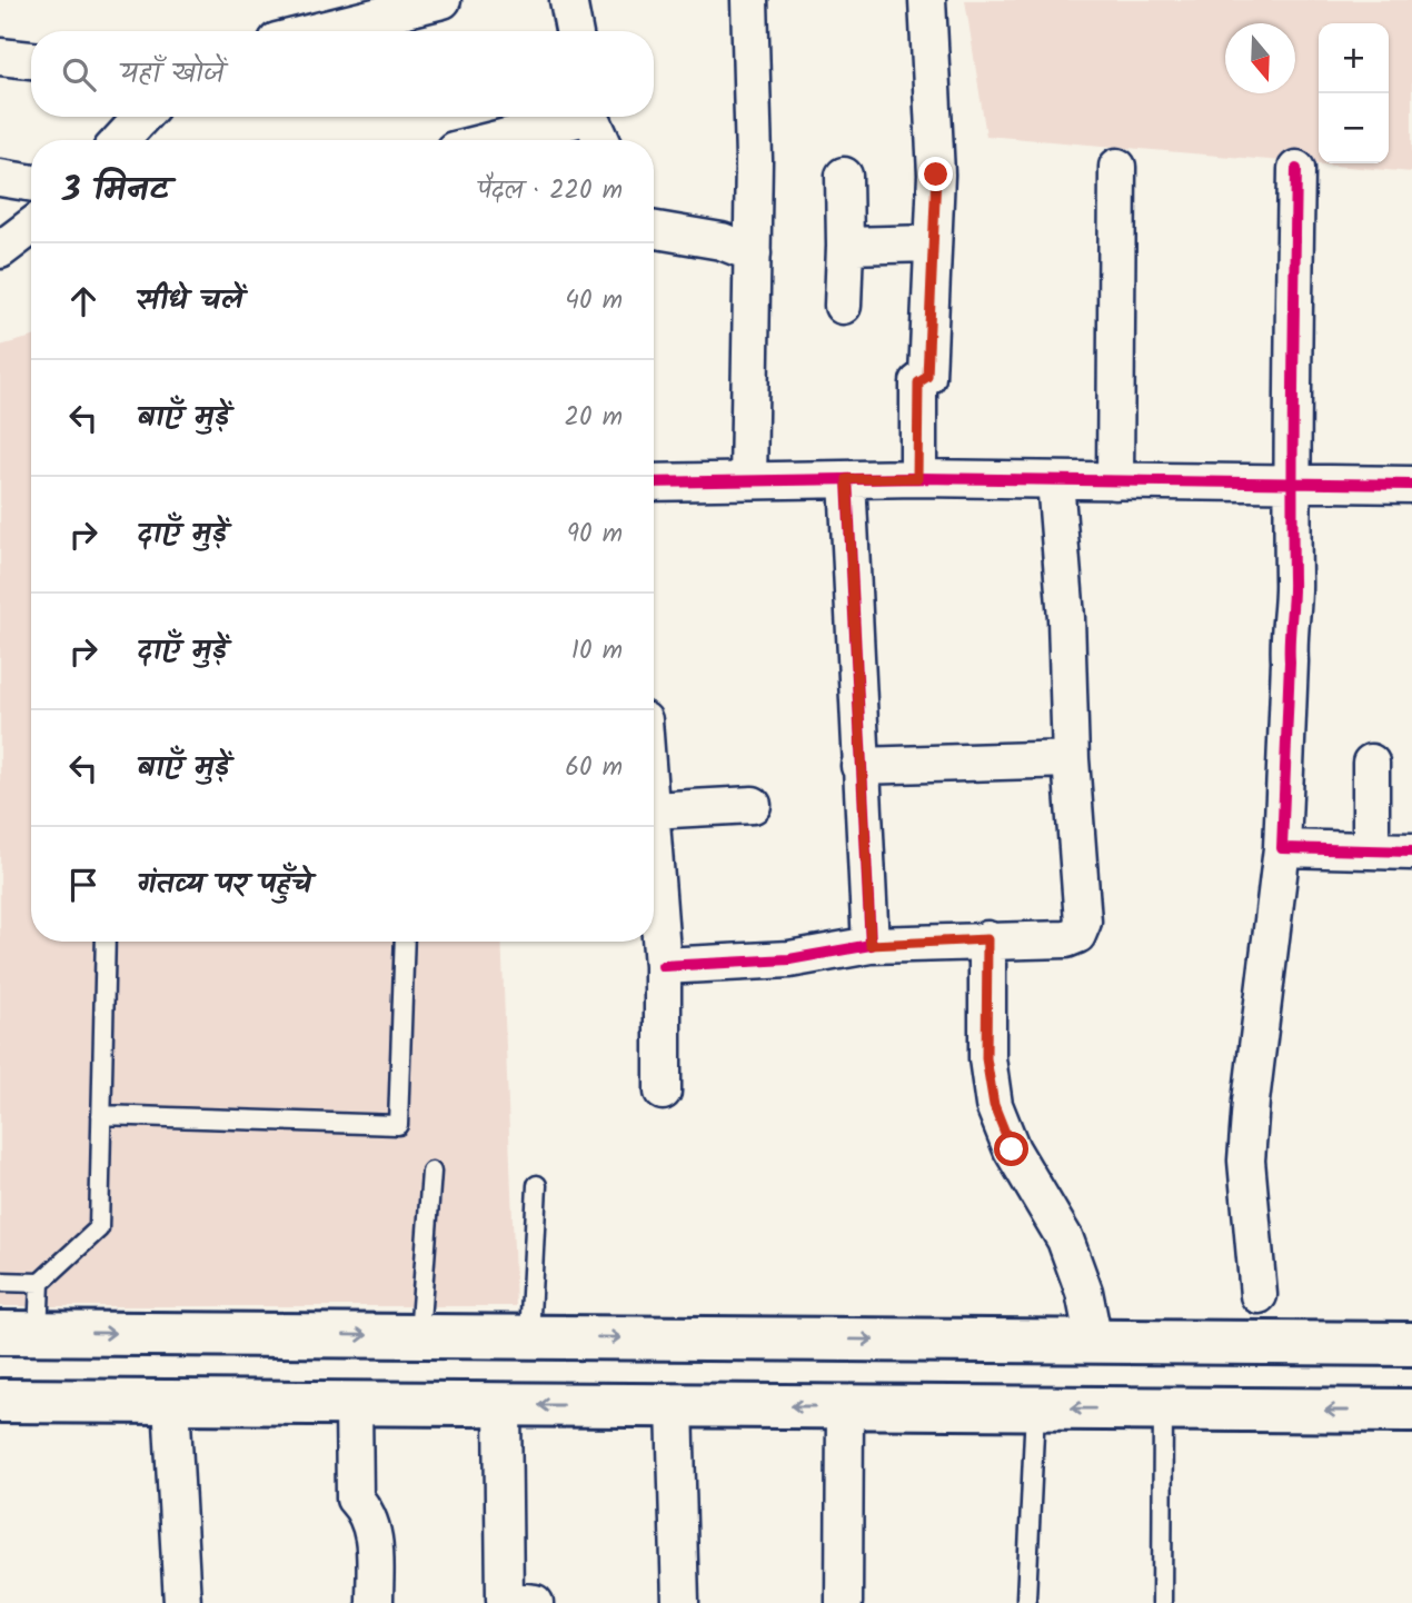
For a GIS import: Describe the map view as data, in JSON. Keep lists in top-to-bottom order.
{
  "north": "bottom",
  "page": {
    "map_buttons": ["+", "−"],
    "search": "यहाँ खोजें",
    "heading": ["3 मिनट", "पैदल · 220 m"],
    "list": [
      ["सीधे चलें", "40 m"],
      ["बाएँ मुड़ें", "20 m"],
      ["दाएँ मुड़ें", "90 m"],
      ["दाएँ मुड़ें", "10 m"],
      ["बाएँ मुड़ें", "60 m"],
      "गंतव्य पर पहुँचे"
    ]
  }
}
